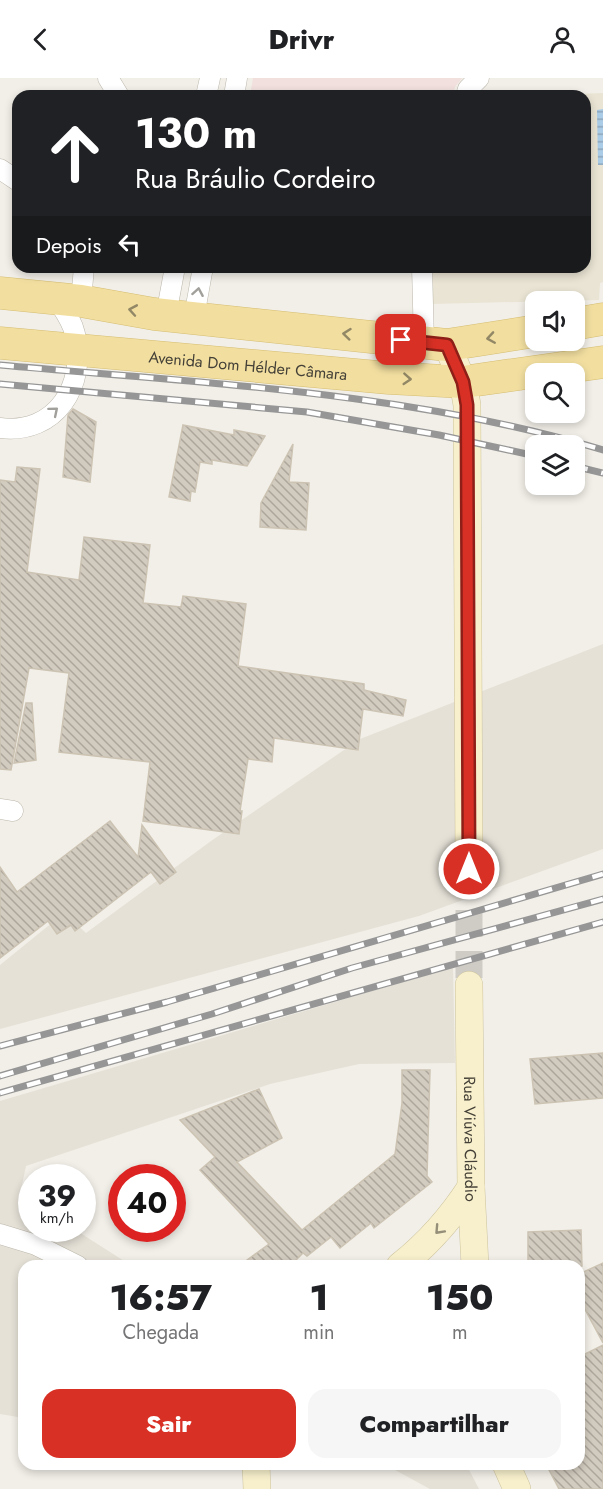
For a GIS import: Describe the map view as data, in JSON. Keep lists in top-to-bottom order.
{
  "streets": {
    "main road": ["Avenida Dom Hélder Câmara"],
    "street": ["Rua Viúva Cláudio"]
  },
  "page": {
    "header": "Drivr",
    "turn": ["130 m", "Rua Bráulio Cordeiro"],
    "then": "Depois",
    "speed": "39 km/h",
    "limit": "40",
    "eta": [
      "16:57",
      "Chegada",
      "1",
      "min",
      "150",
      "m"
    ],
    "buttons": ["Sair", "Compartilhar"]
  }
}
